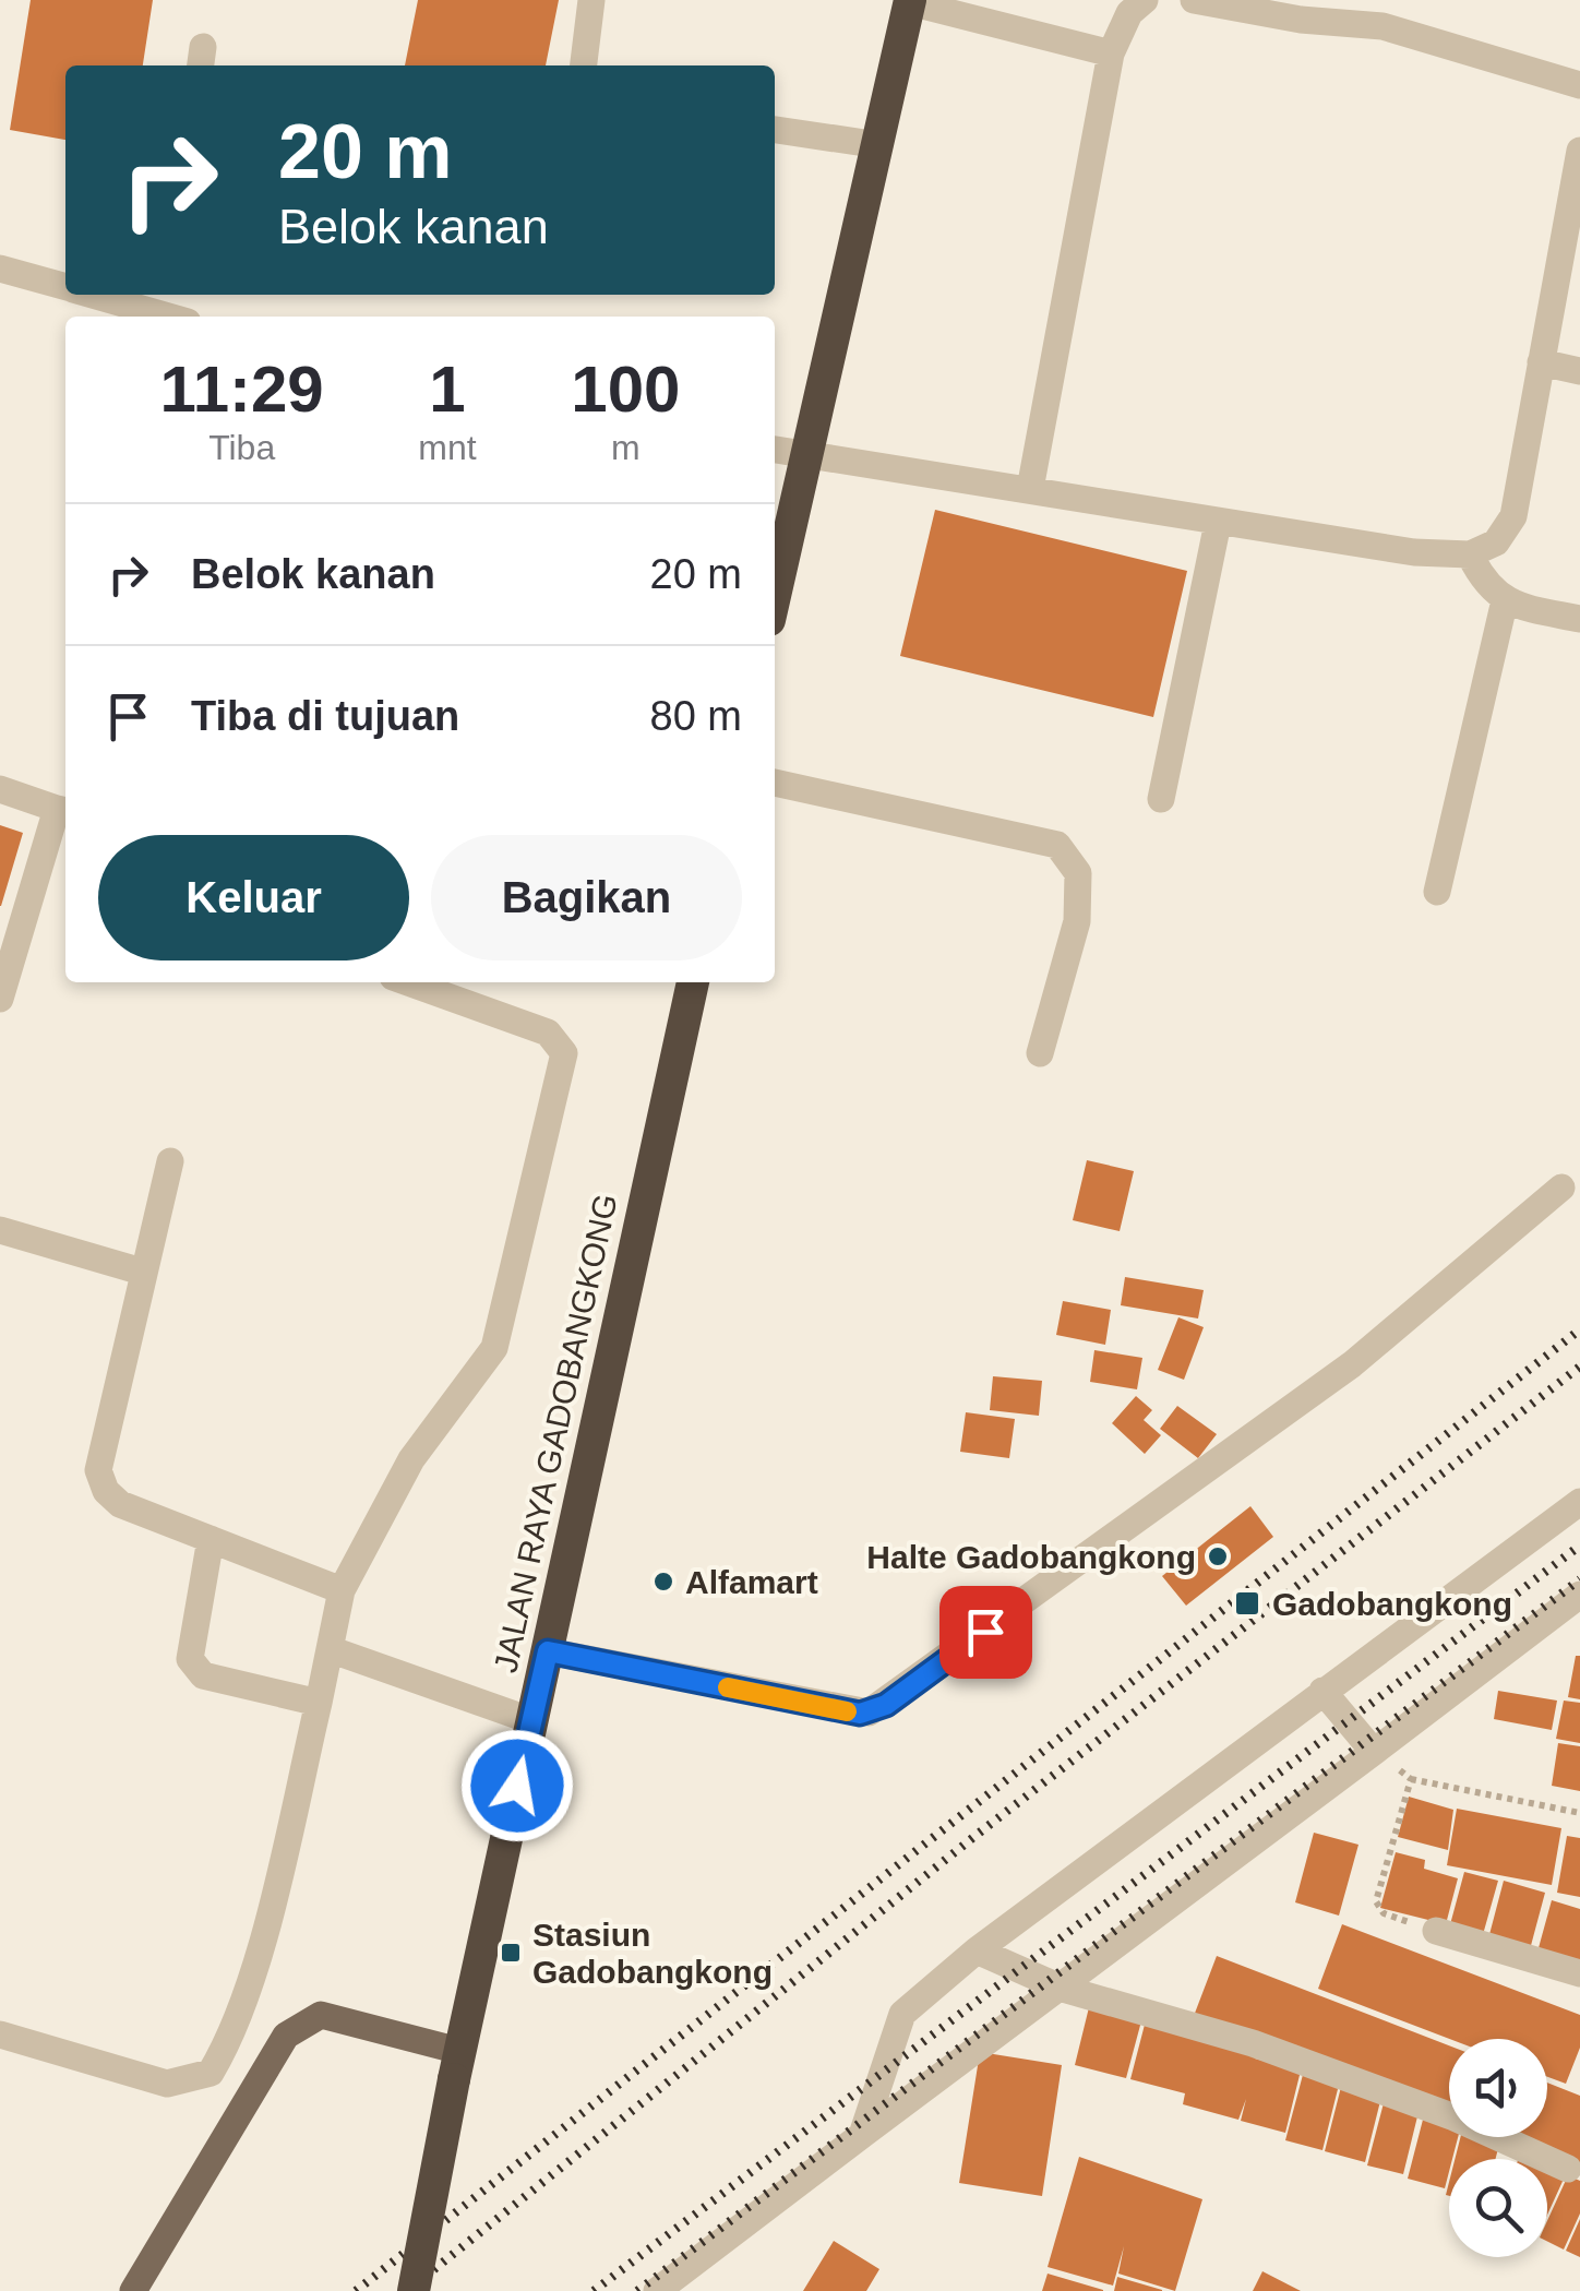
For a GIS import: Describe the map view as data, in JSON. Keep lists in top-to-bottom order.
{
  "streets": {
    "highway": ["JALAN RAYA GADOBANGKONG"]
  },
  "places": {
    "other": ["Halte Gadobangkong", "Alfamart"],
    "transit": ["Gadobangkong", "Stasiun Gadobangkong"]
  },
  "page": {
    "turn": ["20 m", "Belok kanan"],
    "eta": [
      "11:29",
      "Tiba",
      "1",
      "mnt",
      "100",
      "m"
    ],
    "list": [
      {
        "name": "Belok kanan",
        "value": "20 m"
      },
      {
        "name": "Tiba di tujuan",
        "value": "80 m"
      }
    ],
    "buttons": ["Keluar", "Bagikan"]
  }
}
